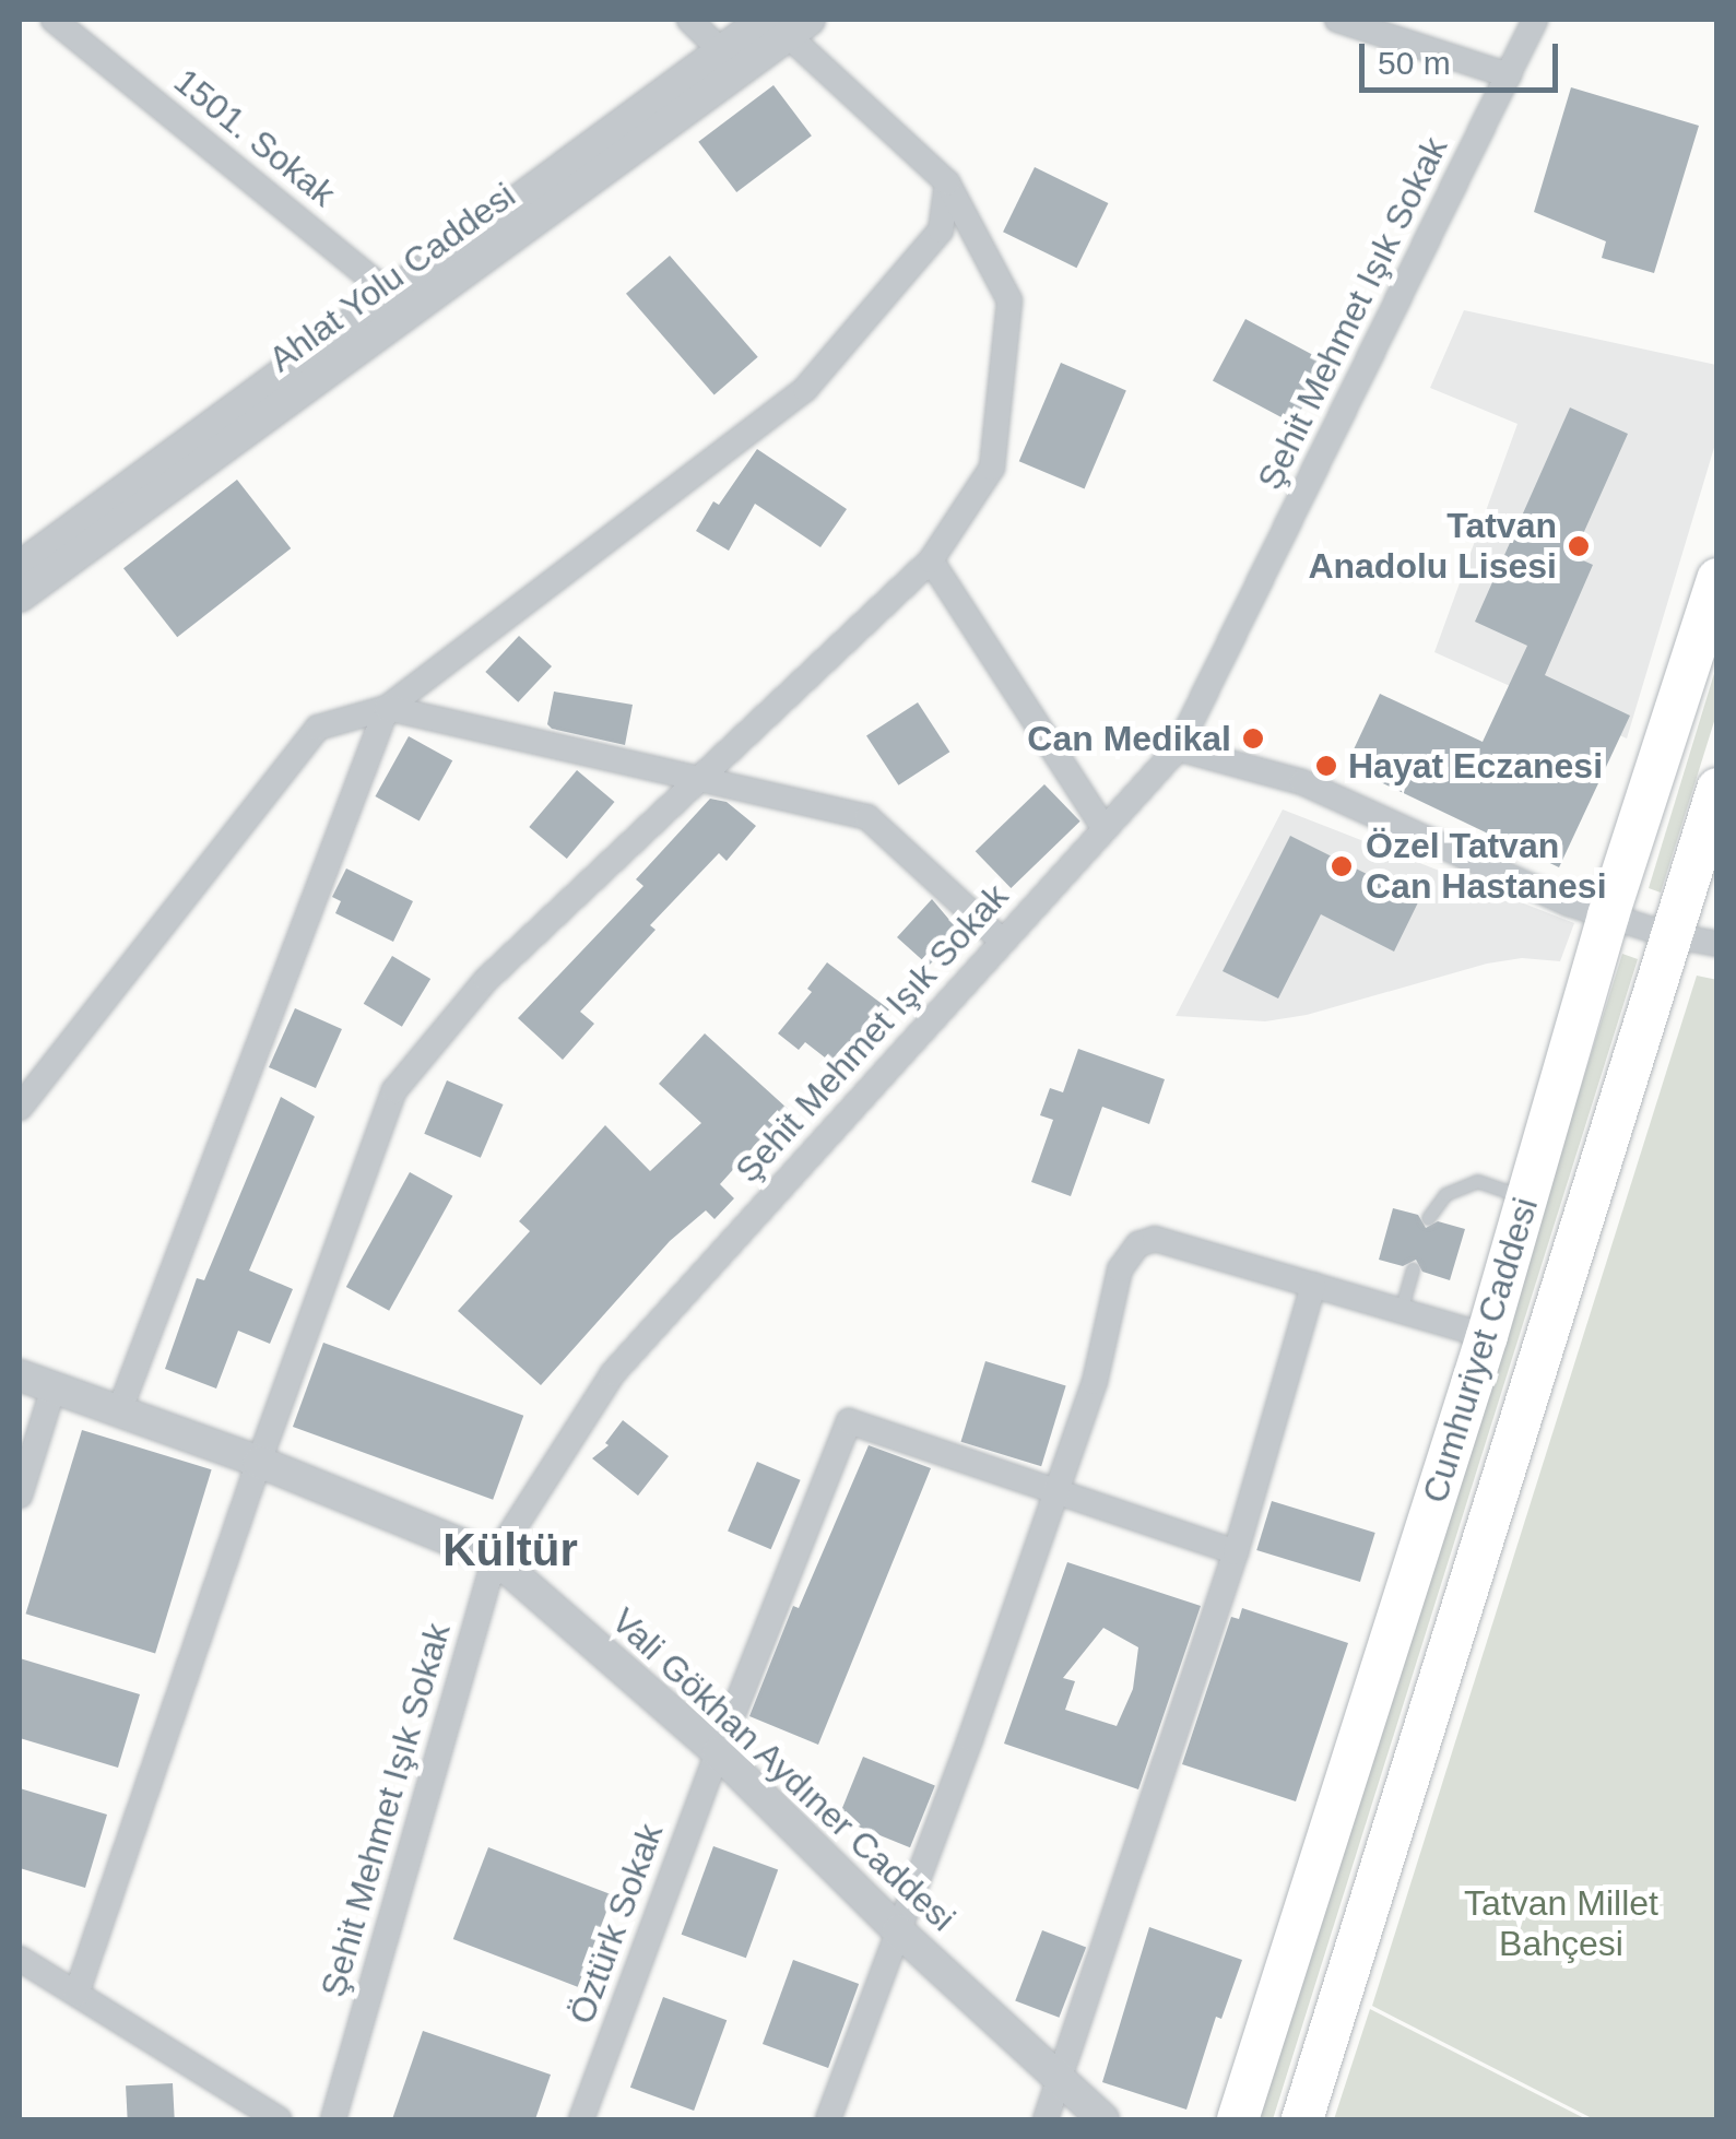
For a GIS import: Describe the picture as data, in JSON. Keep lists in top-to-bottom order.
{
  "streets": {
    "highway": ["Cumhuriyet Caddesi"],
    "street": [
      "1501. Sokak",
      "Ahlat Yolu Caddesi",
      "Şehit Mehmet Işık Sokak",
      "Vali Gökhan Aydıner Caddesi",
      "Öztürk Sokak"
    ]
  },
  "crossings": [
    ["1501. Sokak", "Ahlat Yolu Caddesi"],
    ["Şehit Mehmet Işık Sokak", "Vali Gökhan Aydıner Caddesi"],
    ["Vali Gökhan Aydıner Caddesi", "Öztürk Sokak"]
  ],
  "districts": ["Kültür"],
  "parks": ["Tatvan Millet Bahçesi"],
  "places": [
    "Tatvan Anadolu Lisesi",
    "Can Medikal",
    "Hayat Eczanesi",
    "Özel Tatvan Can Hastanesi"
  ],
  "scale_bar": "50 m"
}
